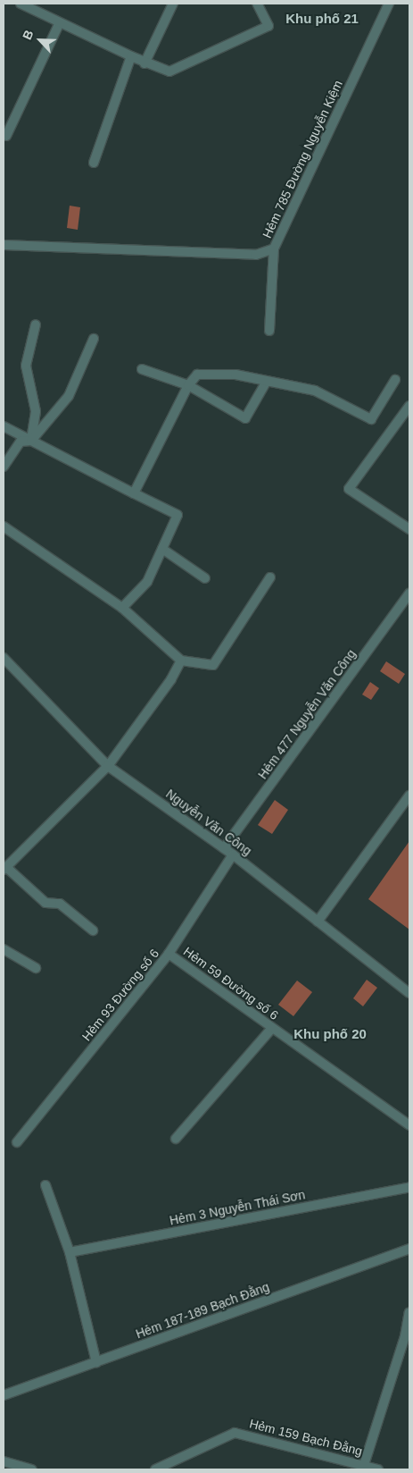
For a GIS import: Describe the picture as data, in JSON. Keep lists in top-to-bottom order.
{
  "streets": {
    "street": [
      "Hẻm 785 Đường Nguyễn Kiệm",
      "Hẻm 477 Nguyễn Văn Công",
      "Nguyễn Văn Công",
      "Hẻm 59 Đường số 6",
      "Hẻm 93 Đường số 6",
      "Hẻm 3 Nguyễn Thái Sơn",
      "Hẻm 187-189 Bạch Đằng",
      "Hẻm 159 Bạch Đằng"
    ]
  },
  "crossings": [
    ["Hẻm 477 Nguyễn Văn Công", "Nguyễn Văn Công"],
    ["Nguyễn Văn Công", "Hẻm 93 Đường số 6"],
    ["Hẻm 59 Đường số 6", "Hẻm 93 Đường số 6"]
  ],
  "districts": ["Khu phố 21", "Khu phố 20"],
  "north": "top left"
}
